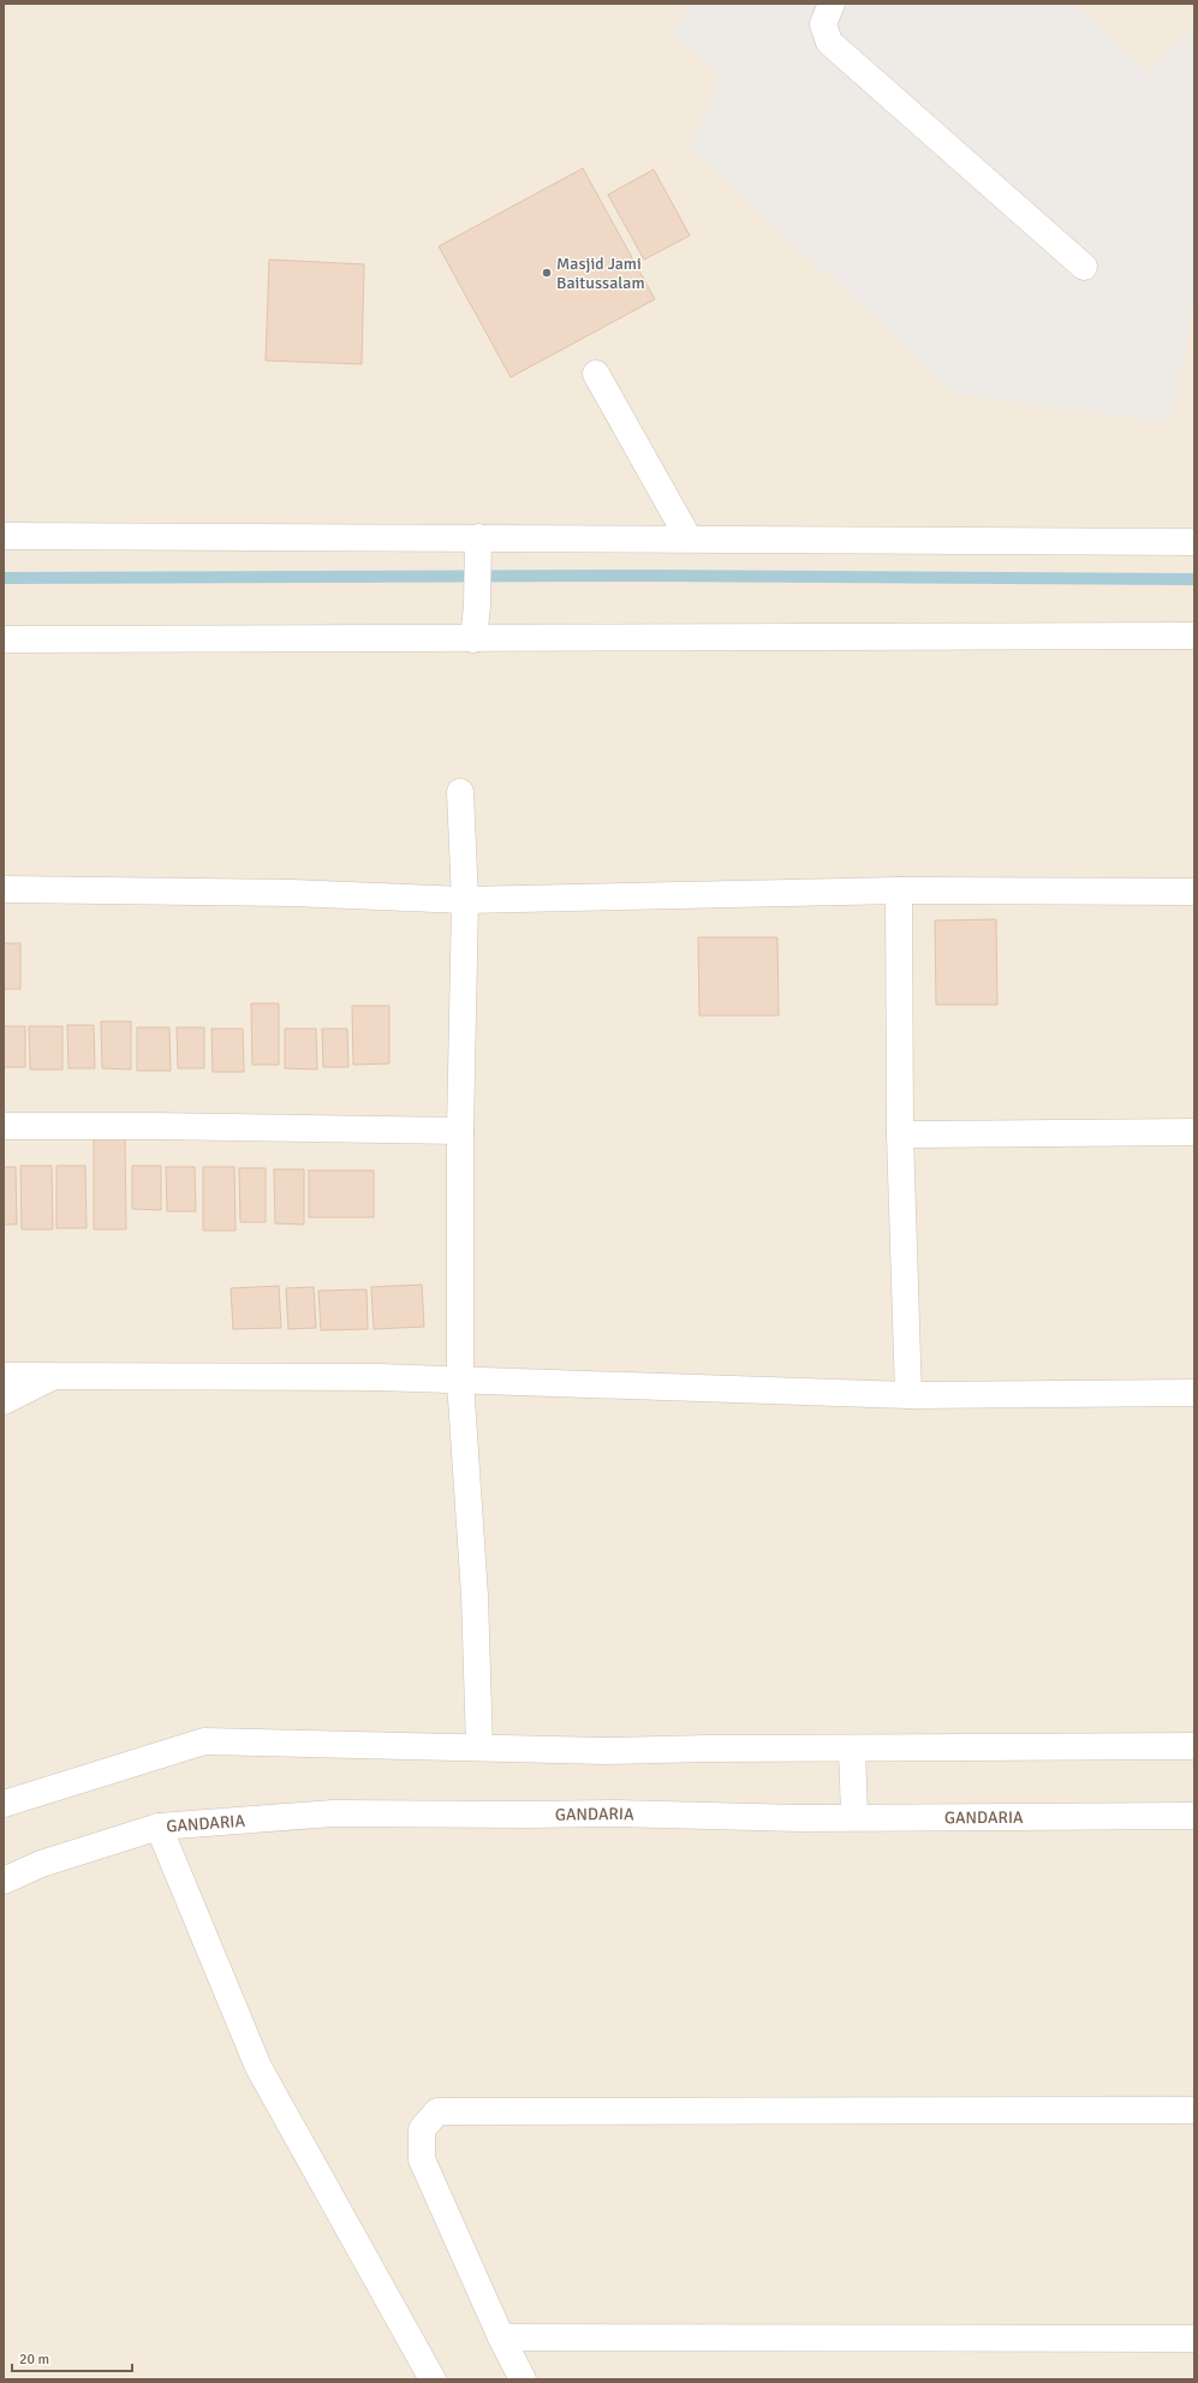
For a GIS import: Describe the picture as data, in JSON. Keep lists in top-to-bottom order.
{
  "streets": {
    "street": ["GANDARIA"]
  },
  "places": ["Masjid Jami Baitussalam"],
  "scale_bar": "20 m"
}
